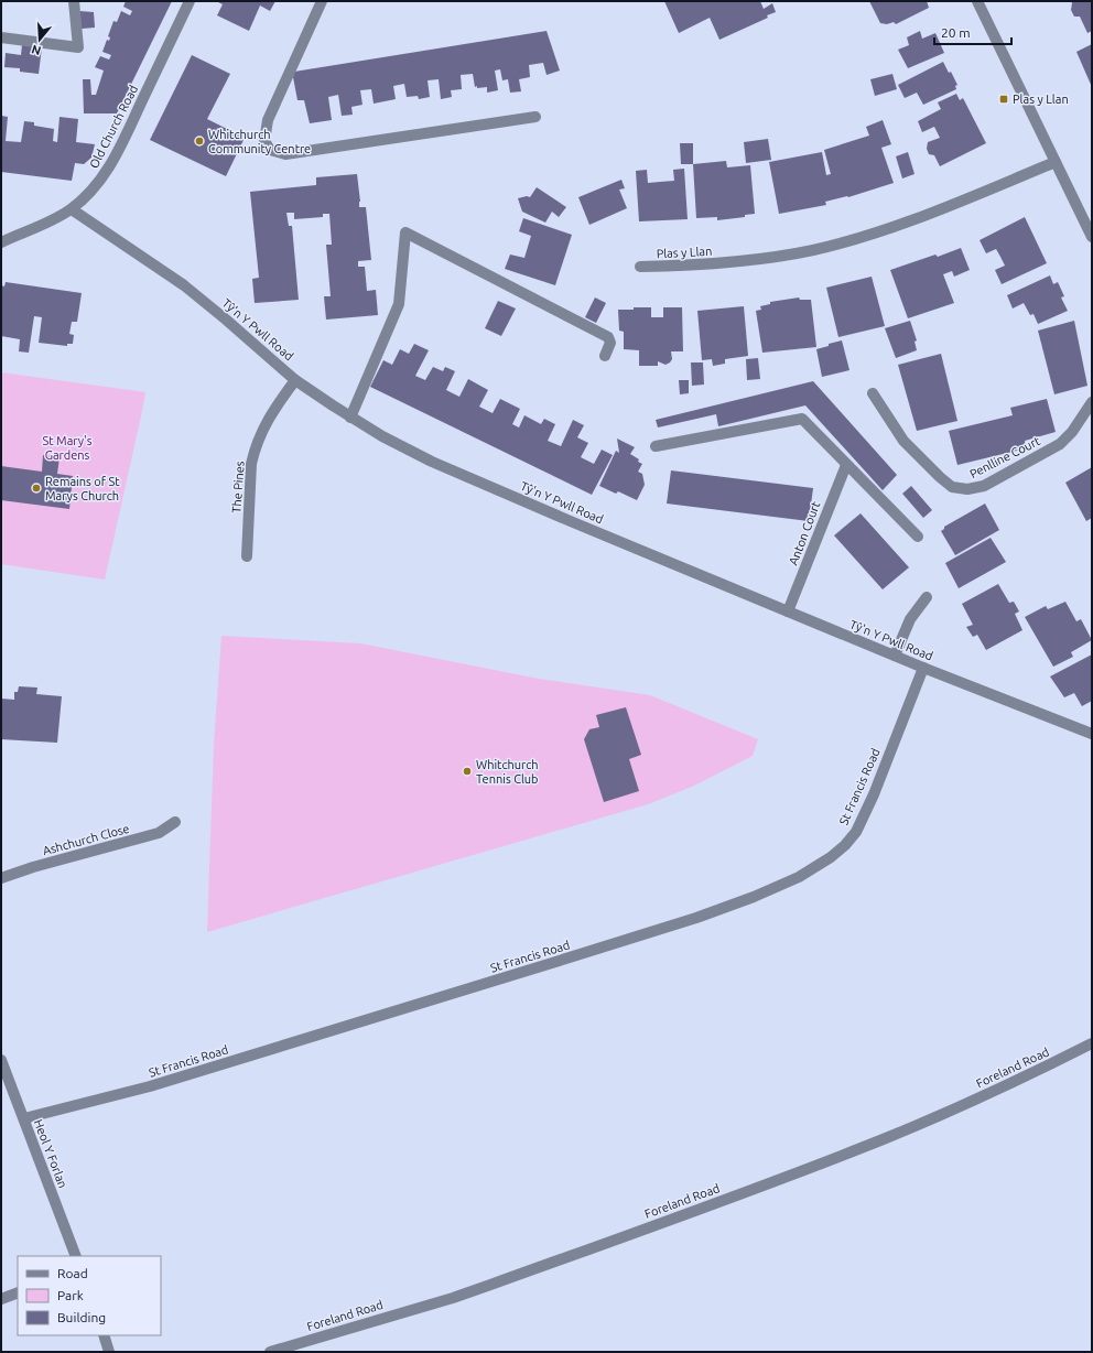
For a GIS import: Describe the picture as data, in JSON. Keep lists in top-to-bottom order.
{
  "streets": {
    "street": [
      "Old Church Road",
      "Plas y Llan",
      "Tŷ'n Y Pwll Road",
      "Penlline Court",
      "The Pines",
      "Anton Court",
      "St Francis Road",
      "Ashchurch Close",
      "Foreland Road",
      "Heol Y Forlan"
    ]
  },
  "crossings": [
    ["Old Church Road", "Tŷ'n Y Pwll Road"],
    ["Tŷ'n Y Pwll Road", "The Pines"],
    ["Tŷ'n Y Pwll Road", "Anton Court"],
    ["Tŷ'n Y Pwll Road", "St Francis Road"],
    ["St Francis Road", "Heol Y Forlan"]
  ],
  "parks": ["St Mary's Gardens"],
  "places": {
    "transit": ["Plas y Llan"],
    "other": ["Whitchurch Community Centre", "Remains of St Marys Church", "Whitchurch Tennis Club"]
  },
  "legend": ["Road", "Park", "Building"],
  "scale_bar": "20 m",
  "north": "bottom"
}
